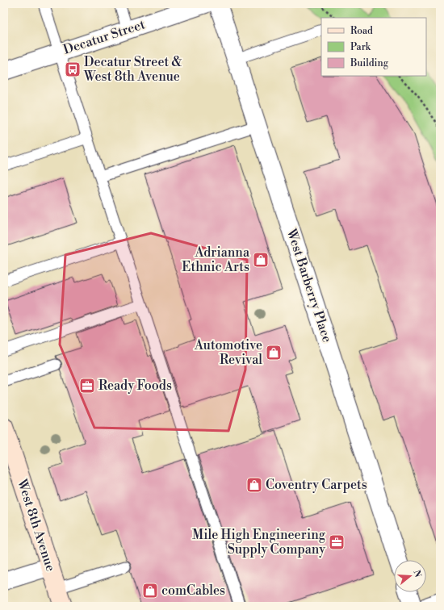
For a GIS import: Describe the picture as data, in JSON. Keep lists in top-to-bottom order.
{
  "streets": {
    "main road": ["West 8th Avenue"],
    "street": ["Decatur Street", "West Barberry Place"]
  },
  "places": {
    "bus stop": ["Decatur Street & West 8th Avenue"],
    "shop": [
      "Adrianna Ethnic Arts",
      "Automotive Revival",
      "Coventry Carpets",
      "comCables"
    ],
    "office": ["Ready Foods", "Mile High Engineering Supply Company"]
  },
  "legend": ["Road", "Park", "Building"],
  "north": "right"
}
